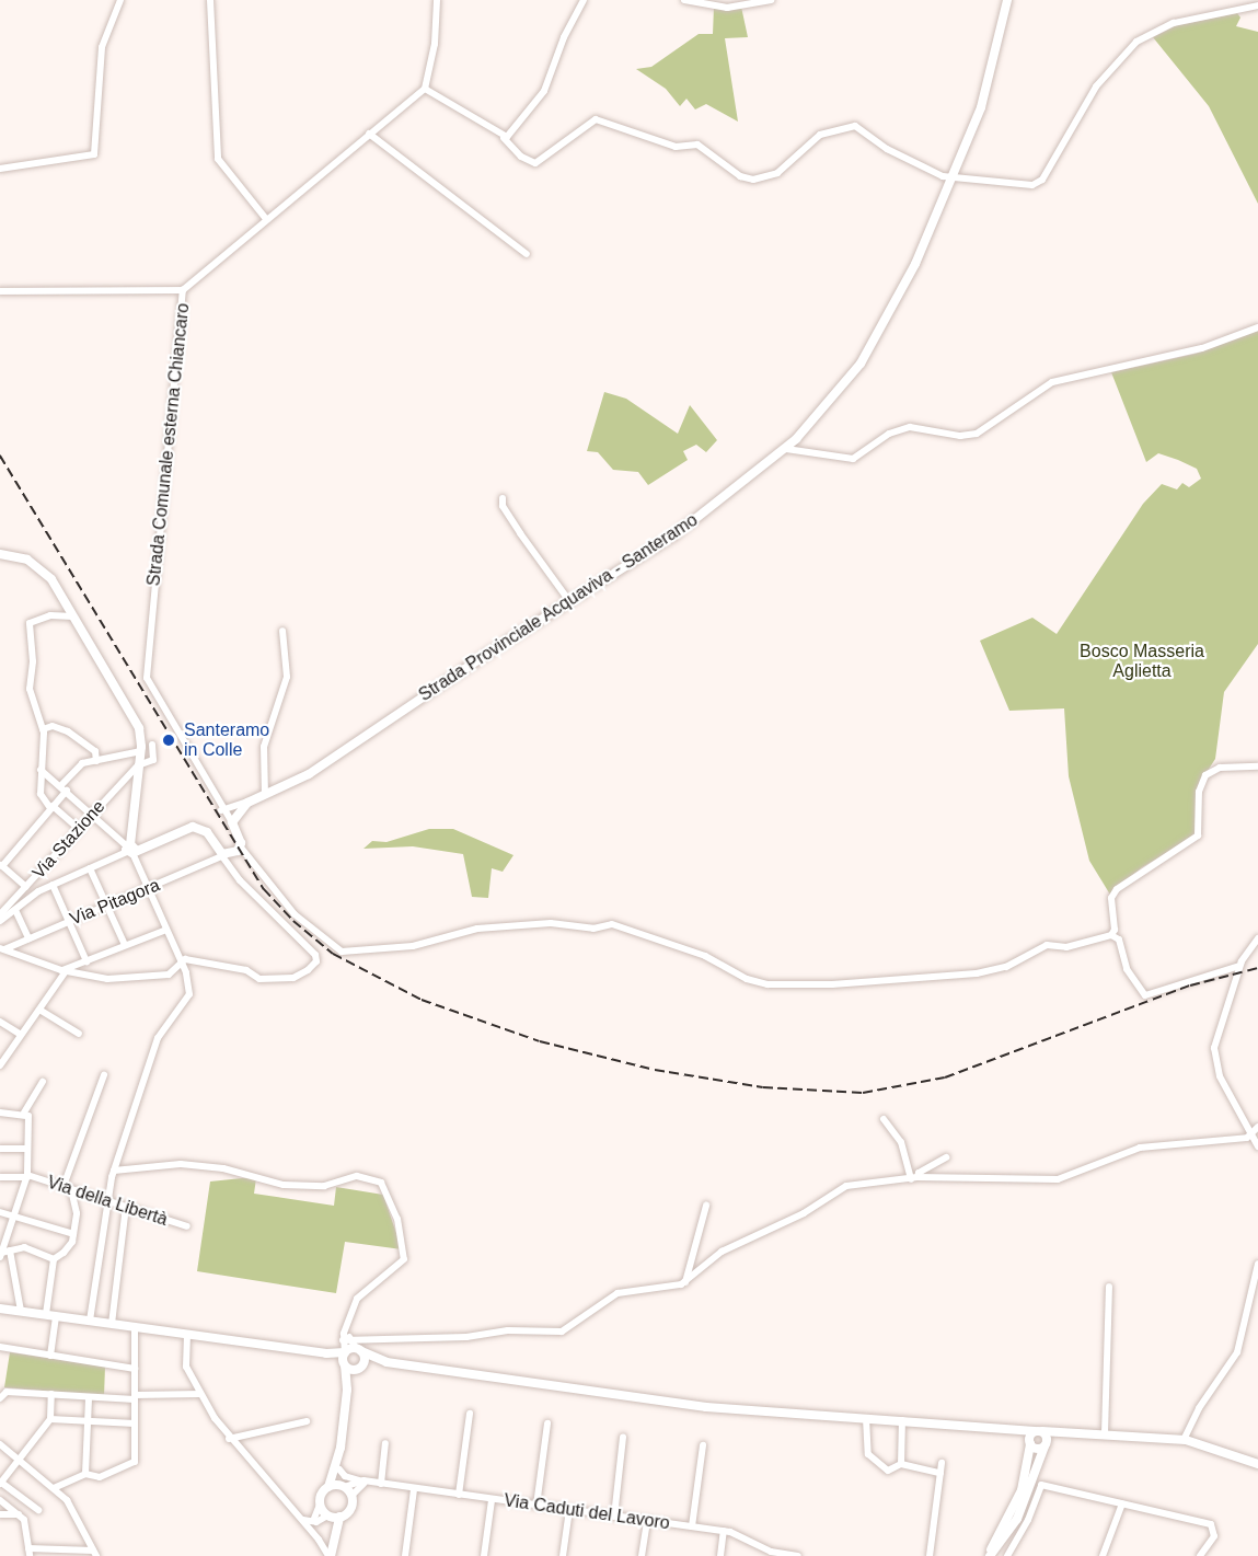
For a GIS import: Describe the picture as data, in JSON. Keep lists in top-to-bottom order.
{
  "streets": {
    "main road": ["Strada Provinciale Acquaviva - Santeramo"],
    "street": [
      "Strada Comunale esterna Chiancaro",
      "Via Stazione",
      "Via Pitagora",
      "Via della Libertà",
      "Via Caduti del Lavoro"
    ]
  },
  "parks": ["Bosco Masseria Aglietta"],
  "places": ["Santeramo in Colle"]
}
